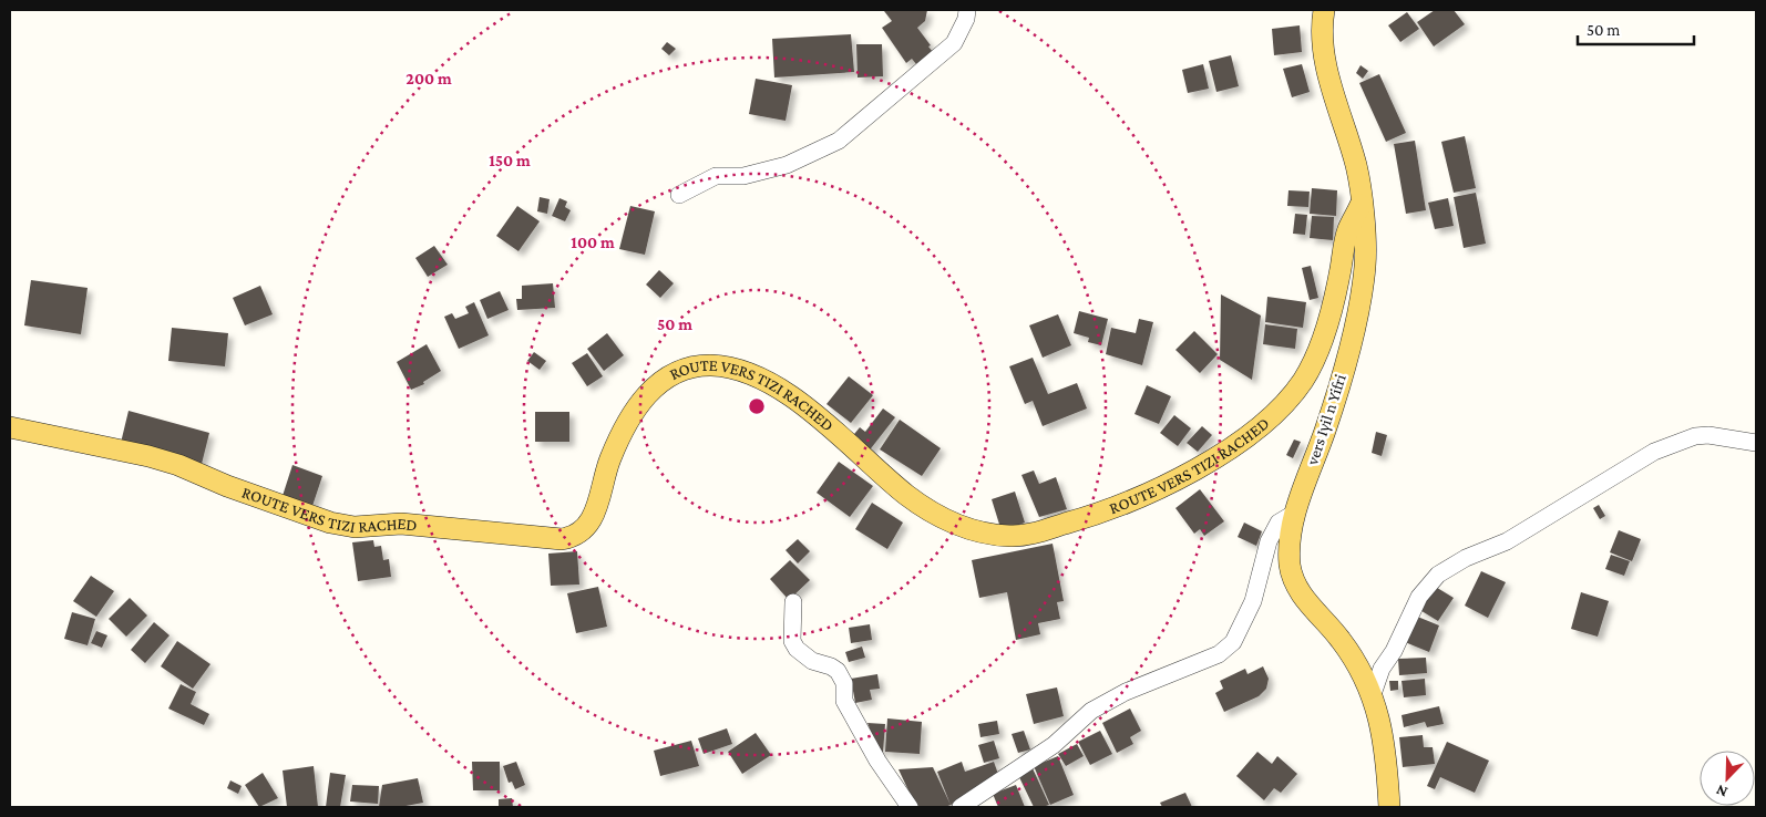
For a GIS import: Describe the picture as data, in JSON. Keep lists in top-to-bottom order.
{
  "streets": {
    "main road": ["ROUTE VERS TIZI RACHED", "vers Iγil n Yifri"]
  },
  "crossings": [
    ["ROUTE VERS TIZI RACHED", "vers Iγil n Yifri"]
  ],
  "scale_bar": "50 m",
  "north": "bottom left",
  "rings": [
    "200 m",
    "150 m",
    "100 m",
    "50 m"
  ]
}
